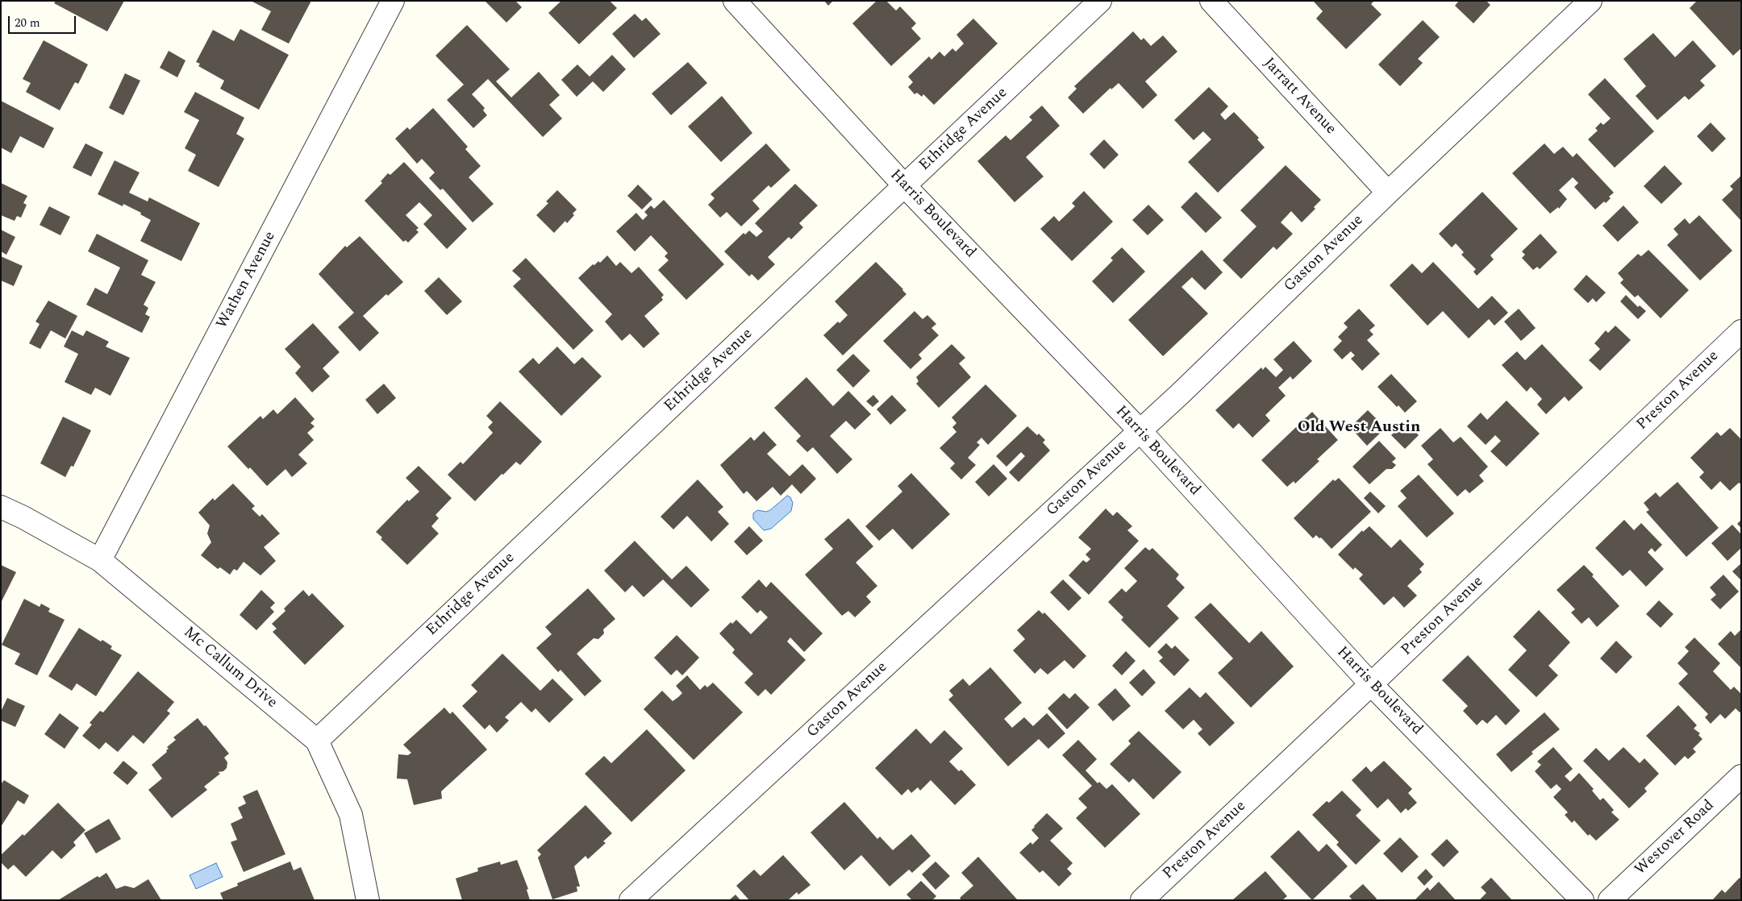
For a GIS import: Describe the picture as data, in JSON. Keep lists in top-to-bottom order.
{
  "streets": {
    "street": [
      "Jarratt Avenue",
      "Ethridge Avenue",
      "Harris Boulevard",
      "Gaston Avenue",
      "Wathen Avenue",
      "Preston Avenue",
      "Mc Callum Drive",
      "Westover Road"
    ]
  },
  "crossings": [
    ["Jarratt Avenue", "Gaston Avenue"],
    ["Ethridge Avenue", "Harris Boulevard"],
    ["Ethridge Avenue", "Mc Callum Drive"],
    ["Harris Boulevard", "Gaston Avenue"],
    ["Harris Boulevard", "Preston Avenue"],
    ["Wathen Avenue", "Mc Callum Drive"]
  ],
  "districts": ["Old West Austin"],
  "scale_bar": "20 m"
}
